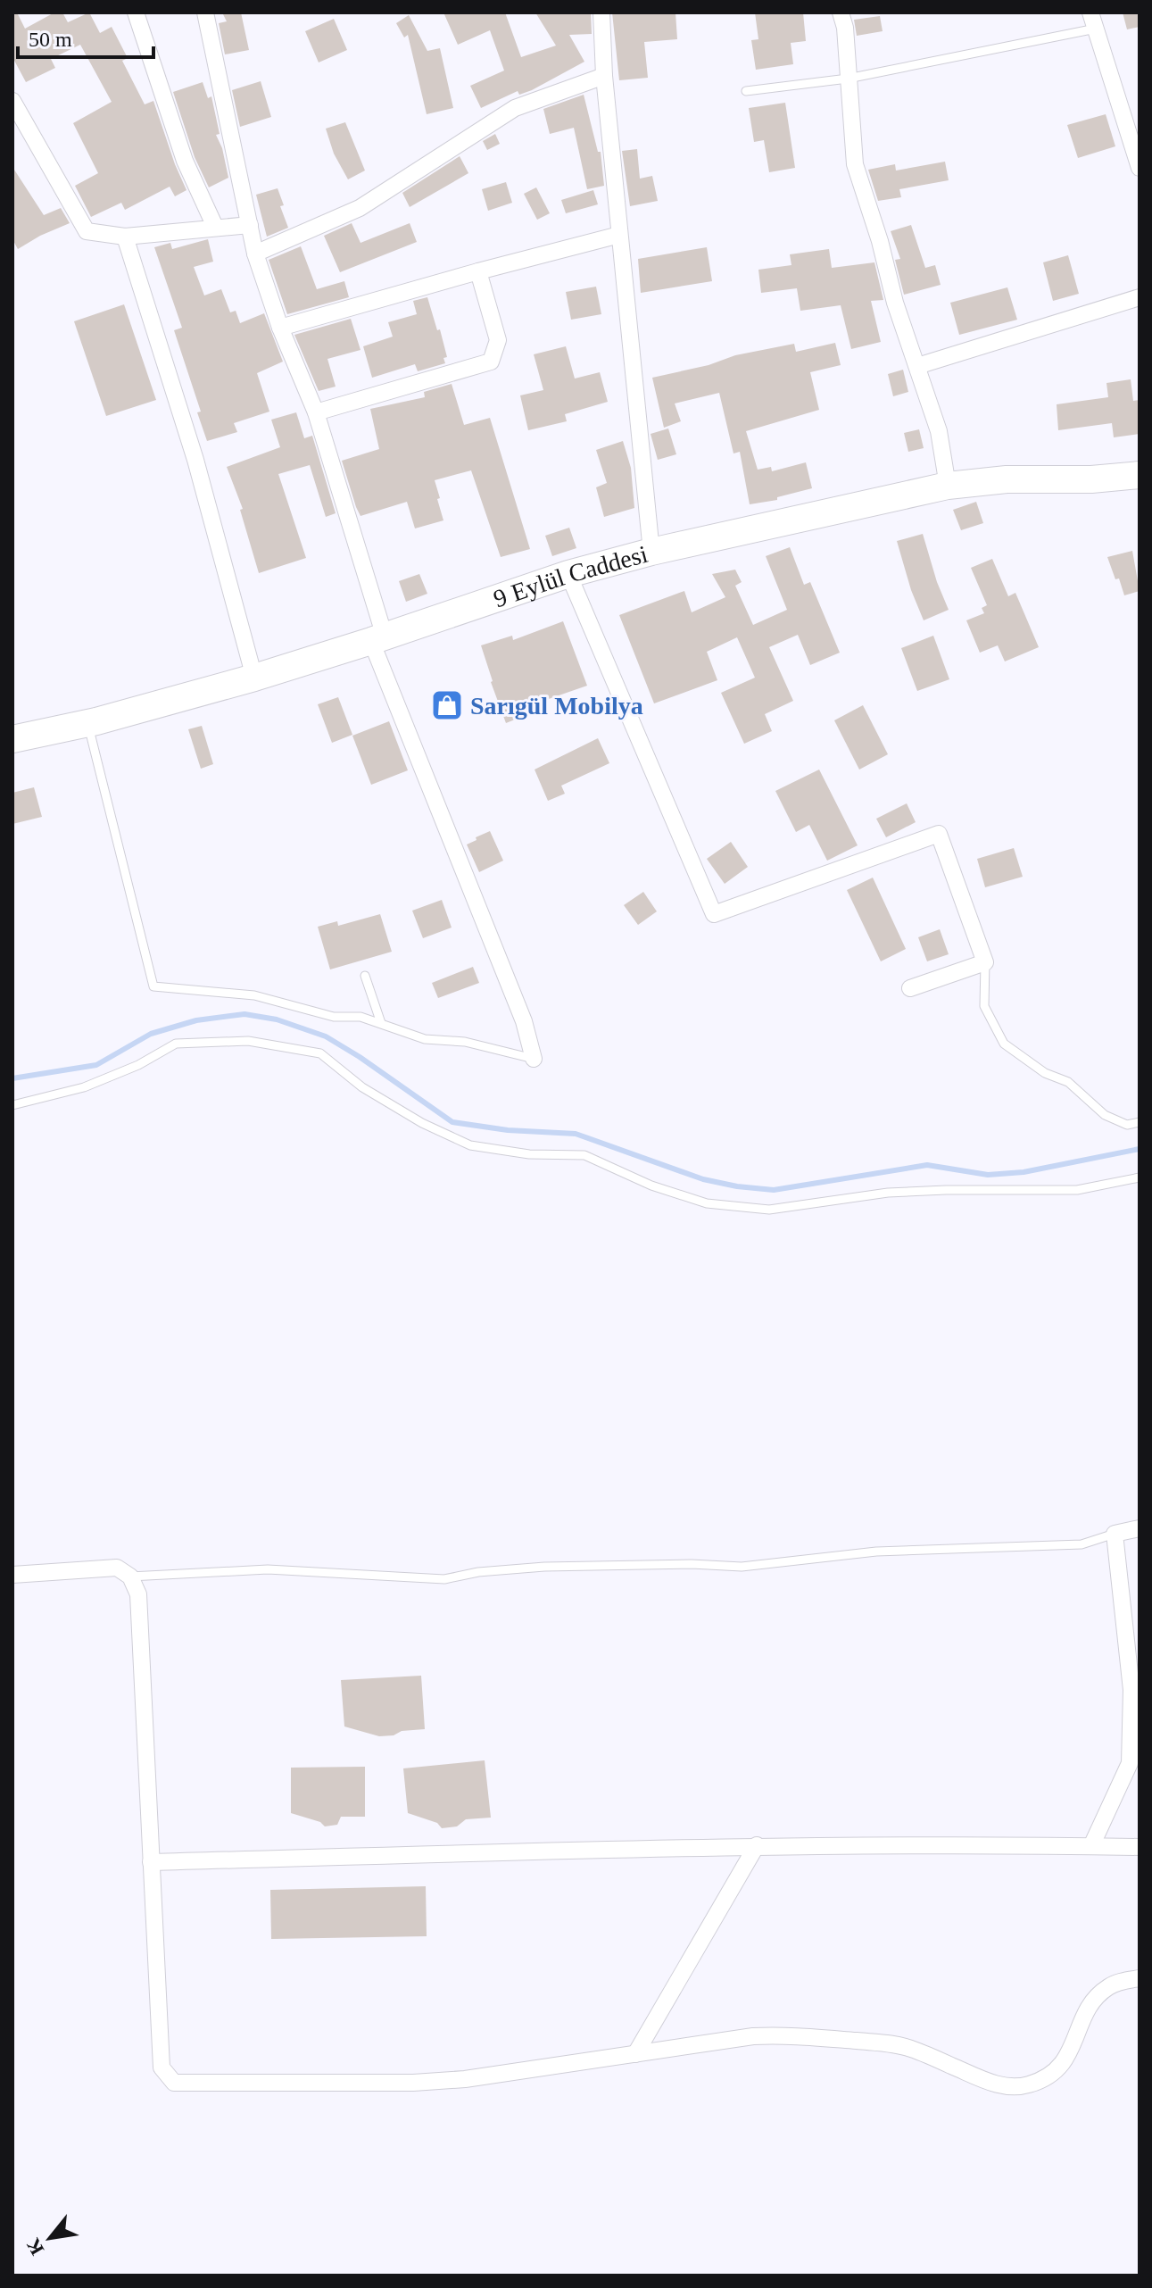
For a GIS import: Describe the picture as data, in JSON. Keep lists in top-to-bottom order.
{
  "streets": {
    "main road": ["9 Eylül Caddesi"]
  },
  "places": {
    "shop": ["Sarıgül Mobilya"]
  },
  "scale_bar": "50 m",
  "north": "bottom left"
}
